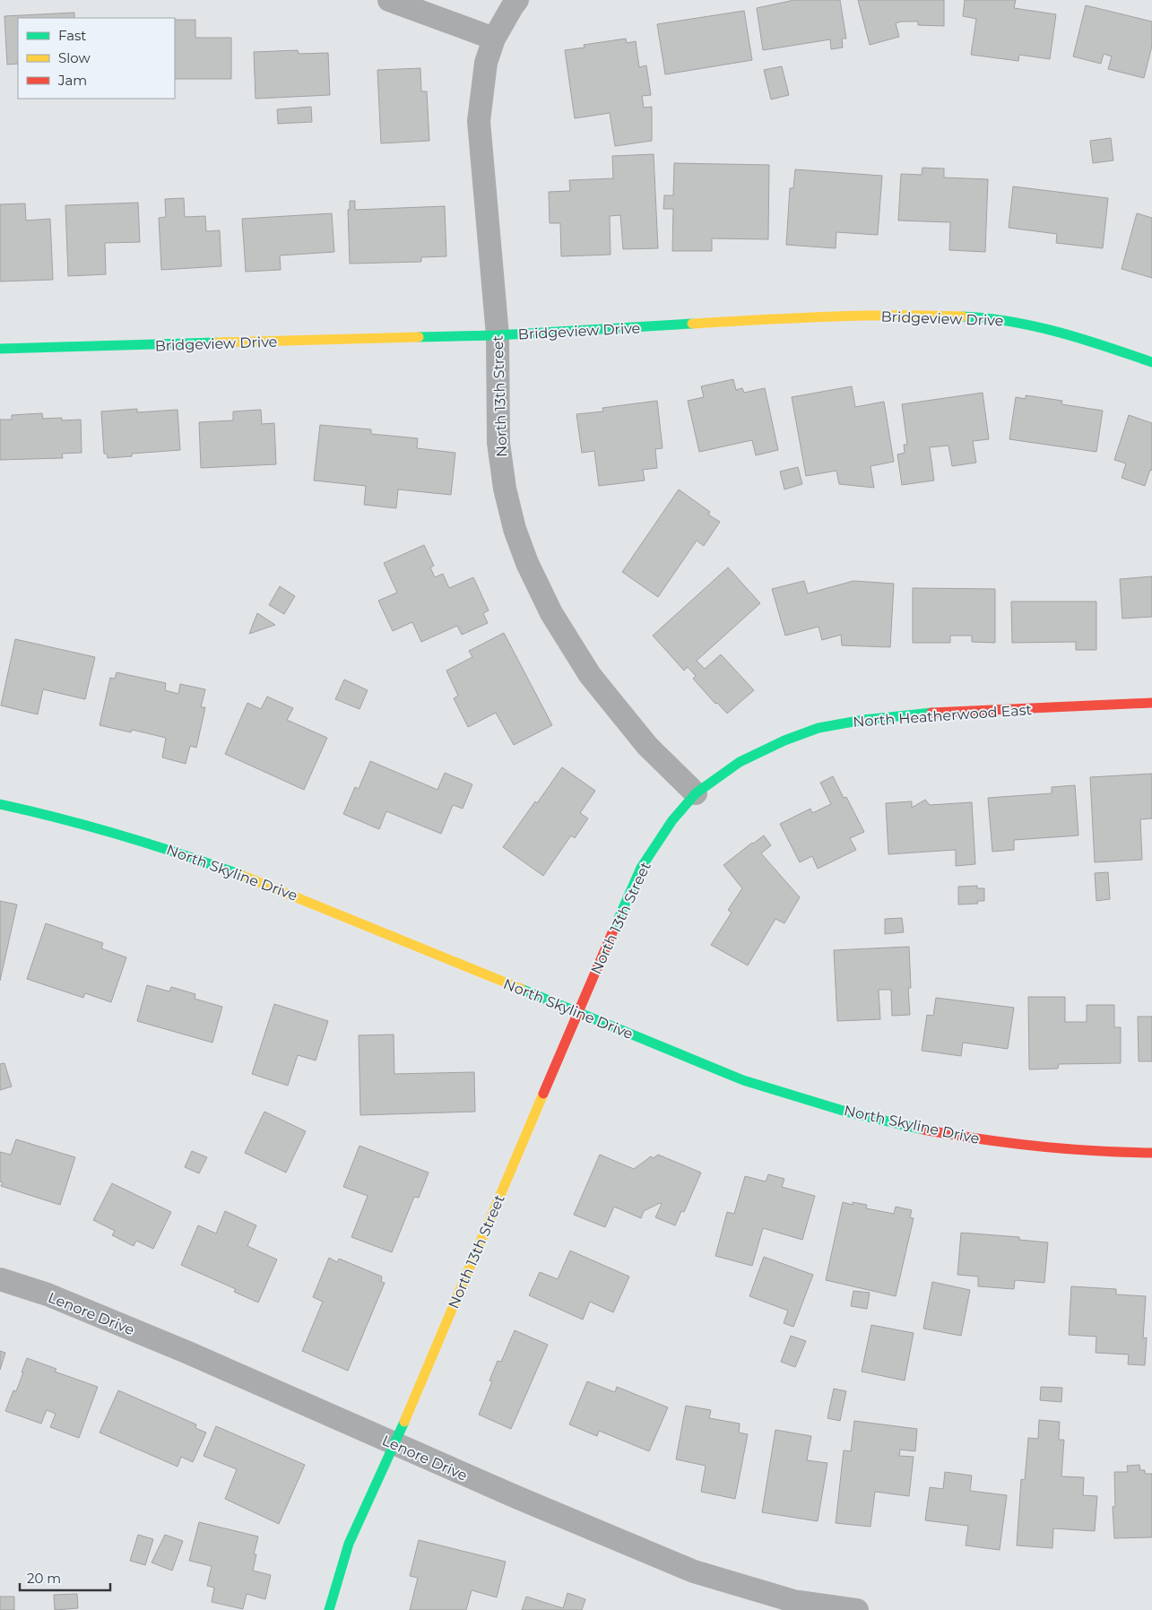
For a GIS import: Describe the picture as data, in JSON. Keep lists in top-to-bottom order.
{
  "streets": {
    "street": [
      "Bridgeview Drive",
      "North 13th Street",
      "North Heatherwood East",
      "North Skyline Drive",
      "Lenore Drive"
    ]
  },
  "crossings": [
    ["Bridgeview Drive", "North 13th Street"],
    ["North 13th Street", "North Heatherwood East"],
    ["North 13th Street", "North Skyline Drive"],
    ["North 13th Street", "Lenore Drive"]
  ],
  "legend": ["Fast", "Slow", "Jam"],
  "scale_bar": "20 m"
}
